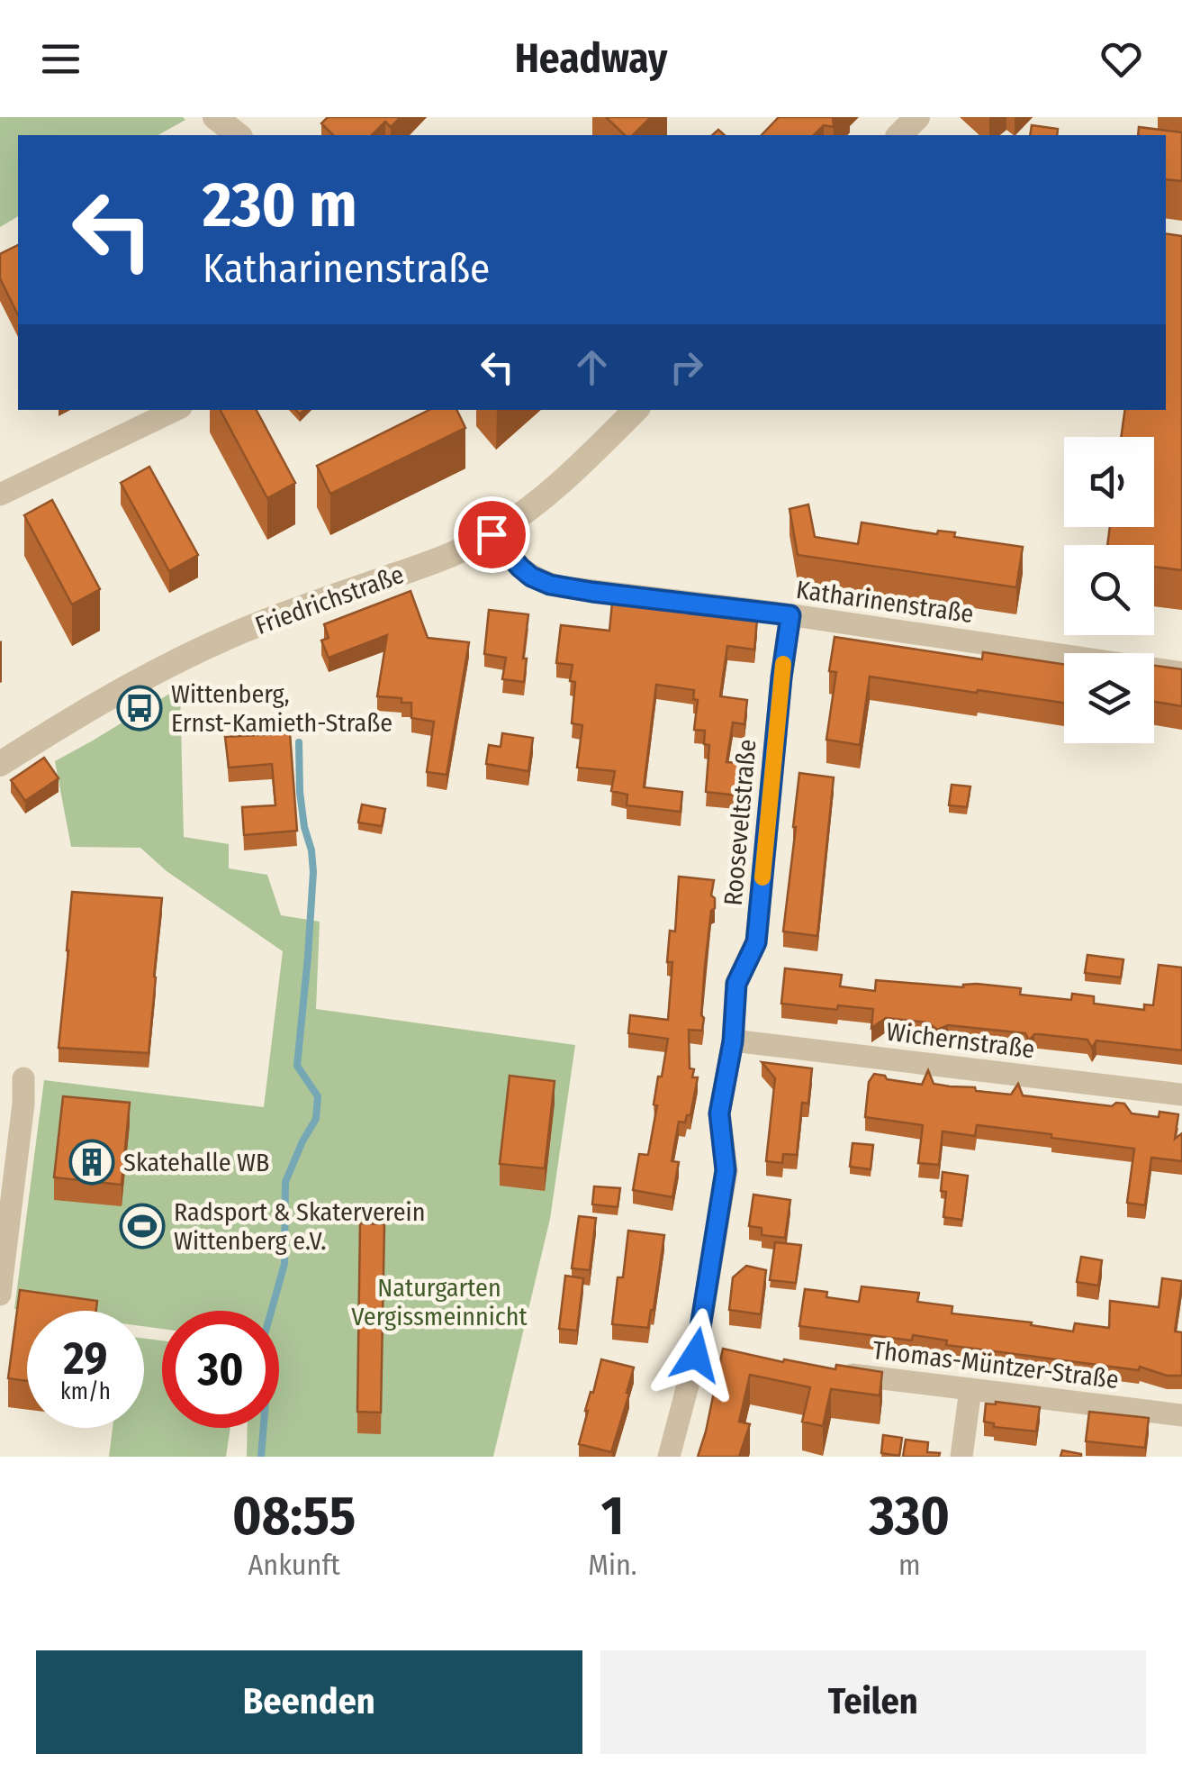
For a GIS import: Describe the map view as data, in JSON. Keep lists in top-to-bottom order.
{
  "streets": {
    "street": [
      "Friedrichstraße",
      "Katharinenstraße",
      "Rooseveltstraße",
      "Wichernstraße",
      "Thomas-Müntzer-Straße"
    ]
  },
  "crossings": [
    ["Friedrichstraße", "Katharinenstraße"],
    ["Katharinenstraße", "Rooseveltstraße"],
    ["Rooseveltstraße", "Wichernstraße"]
  ],
  "parks": ["Naturgarten Vergissmeinnicht"],
  "places": {
    "bus stop": ["Wittenberg, Ernst-Kamieth-Straße"],
    "building": ["Skatehalle WB"],
    "sports": ["Radsport & Skaterverein Wittenberg e.V."]
  },
  "page": {
    "header": "Headway",
    "turn": ["230 m", "Katharinenstraße"],
    "speed": "29 km/h",
    "limit": "30",
    "eta": [
      "08:55",
      "Ankunft",
      "1",
      "Min.",
      "330",
      "m"
    ],
    "buttons": ["Beenden", "Teilen"]
  }
}
